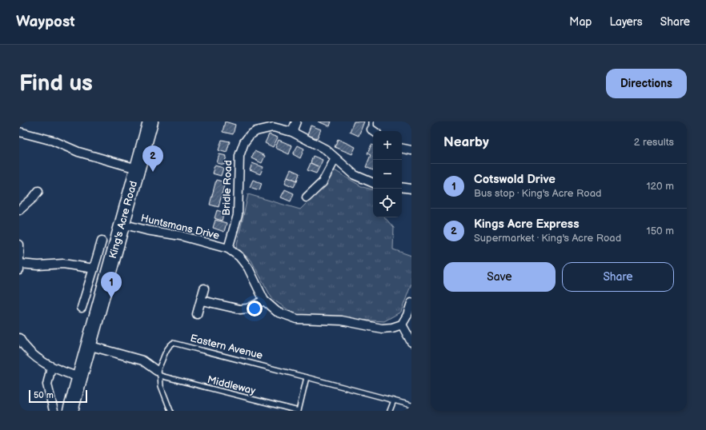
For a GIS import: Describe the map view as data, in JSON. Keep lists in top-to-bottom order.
{
  "streets": {
    "highway": ["King's Acre Road"],
    "street": ["Bridle Road", "Huntsmans Drive"],
    "lane": ["Eastern Avenue", "Middleway"]
  },
  "crossings": [
    ["Bridle Road", "Huntsmans Drive"],
    ["King's Acre Road", "Huntsmans Drive"],
    ["Eastern Avenue", "Middleway"]
  ],
  "scale_bar": "50 m",
  "page": {
    "header": "Waypost",
    "nav": ["Map", "Layers", "Share"],
    "buttons": [
      "Directions",
      ["Save", "Share"]
    ],
    "title": "Find us",
    "heading": ["Nearby", "2 results"],
    "map_buttons": ["+", "−"],
    "pins": ["2", "1"],
    "list": [
      {
        "mark": "1",
        "name": "Cotswold Drive",
        "note": "Bus stop · King's Acre Road",
        "value": "120 m"
      },
      {
        "mark": "2",
        "name": "Kings Acre Express",
        "note": "Supermarket · King's Acre Road",
        "value": "150 m"
      }
    ],
    "scale": "50 m"
  }
}
